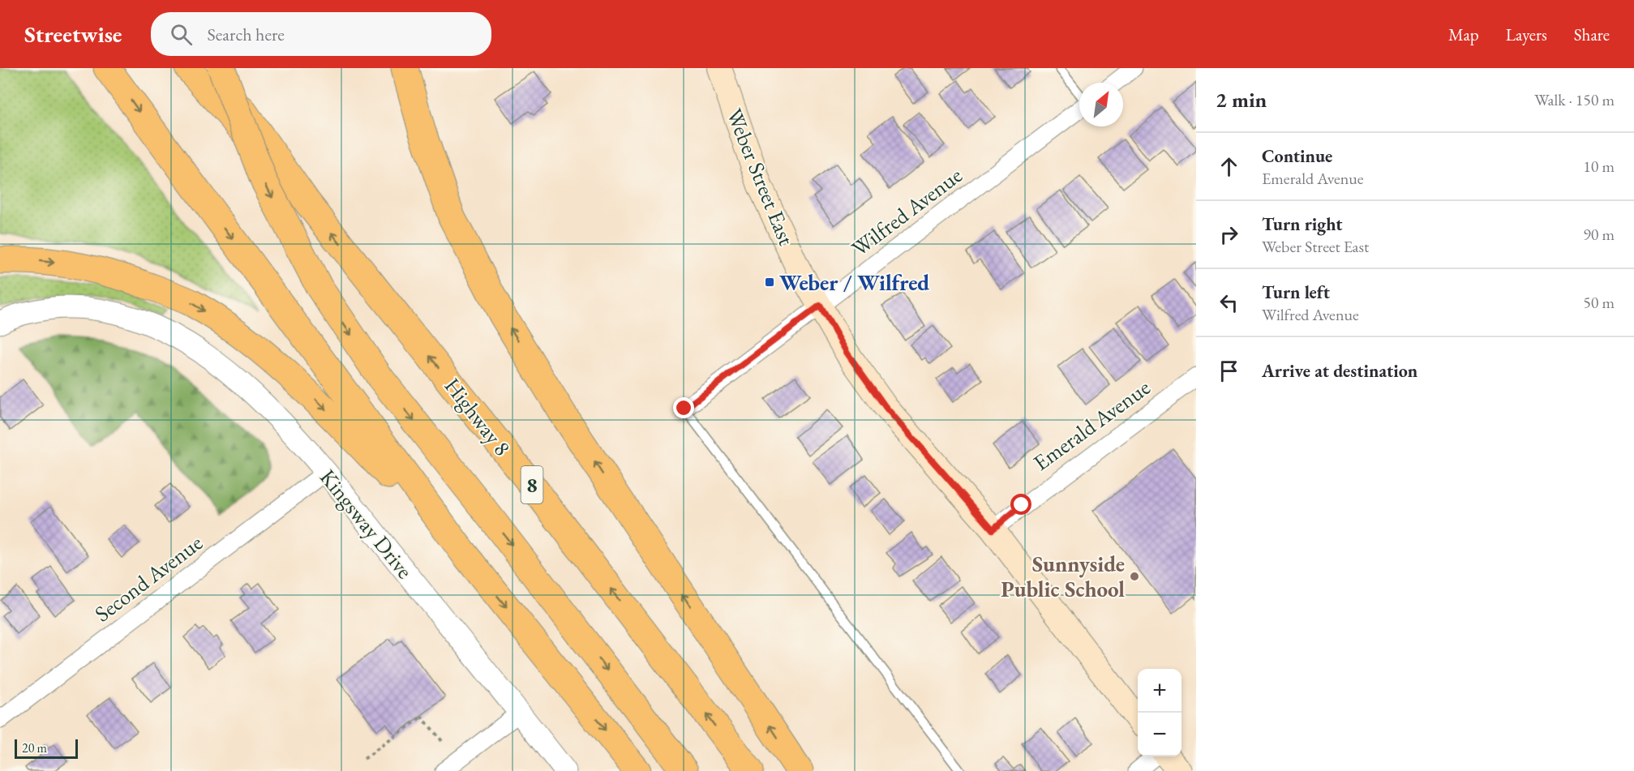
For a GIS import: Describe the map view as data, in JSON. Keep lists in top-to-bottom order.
{
  "streets": {
    "highway": ["Highway 8", "8"],
    "main road": ["Weber Street East"],
    "street": [
      "Wilfred Avenue",
      "Emerald Avenue",
      "Kingsway Drive",
      "Second Avenue"
    ]
  },
  "crossings": [
    ["Weber Street East", "Wilfred Avenue"],
    ["Weber Street East", "Emerald Avenue"],
    ["Kingsway Drive", "Second Avenue"]
  ],
  "places": {
    "transit": ["Weber / Wilfred"],
    "other": ["Sunnyside Public School"]
  },
  "scale_bar": "20 m",
  "north": "top right",
  "page": {
    "header": "Streetwise",
    "search": "Search here",
    "nav": ["Map", "Layers", "Share"],
    "heading": ["2 min", "Walk · 150 m"],
    "list": [
      ["Continue", "Emerald Avenue", "10 m"],
      ["Turn right", "Weber Street East", "90 m"],
      ["Turn left", "Wilfred Avenue", "50 m"],
      "Arrive at destination"
    ],
    "map_buttons": ["+", "−"],
    "scale": "20 m"
  }
}
